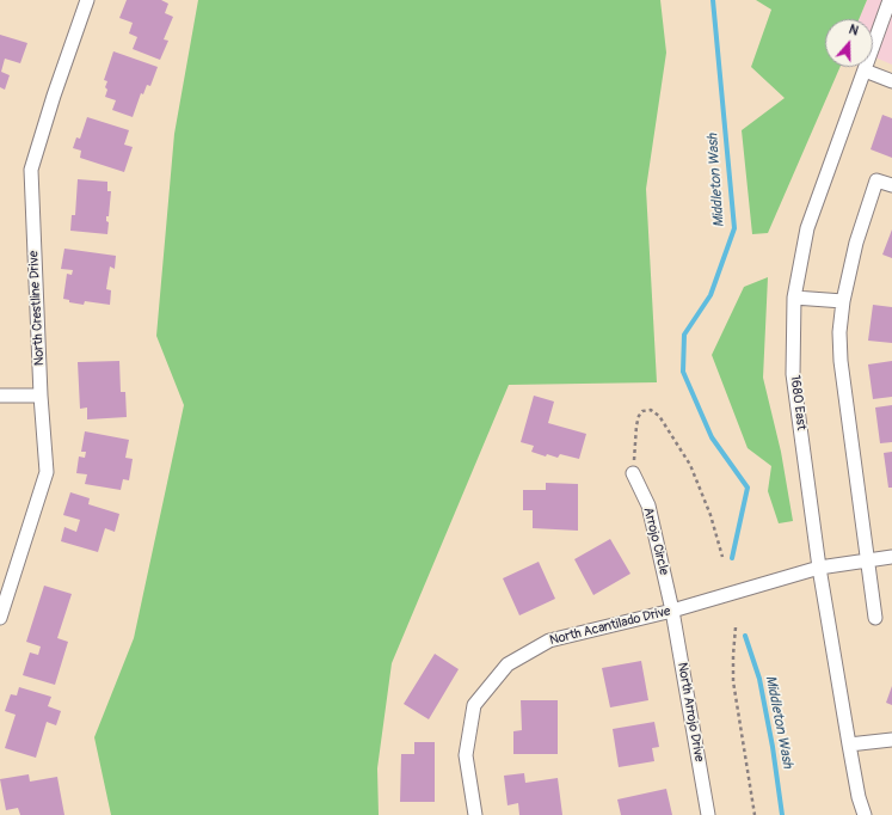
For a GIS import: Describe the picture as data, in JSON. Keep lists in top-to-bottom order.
{
  "streets": {
    "street": [
      "North Crestline Drive",
      "1680 East",
      "Arrojo Circle",
      "North Acantilado Drive",
      "North Arrojo Drive"
    ]
  },
  "crossings": [
    ["1680 East", "North Acantilado Drive"],
    ["Arrojo Circle", "North Acantilado Drive"],
    ["Arrojo Circle", "North Arrojo Drive"],
    ["North Acantilado Drive", "North Arrojo Drive"]
  ],
  "water": ["Middleton Wash"],
  "north": "top"
}
